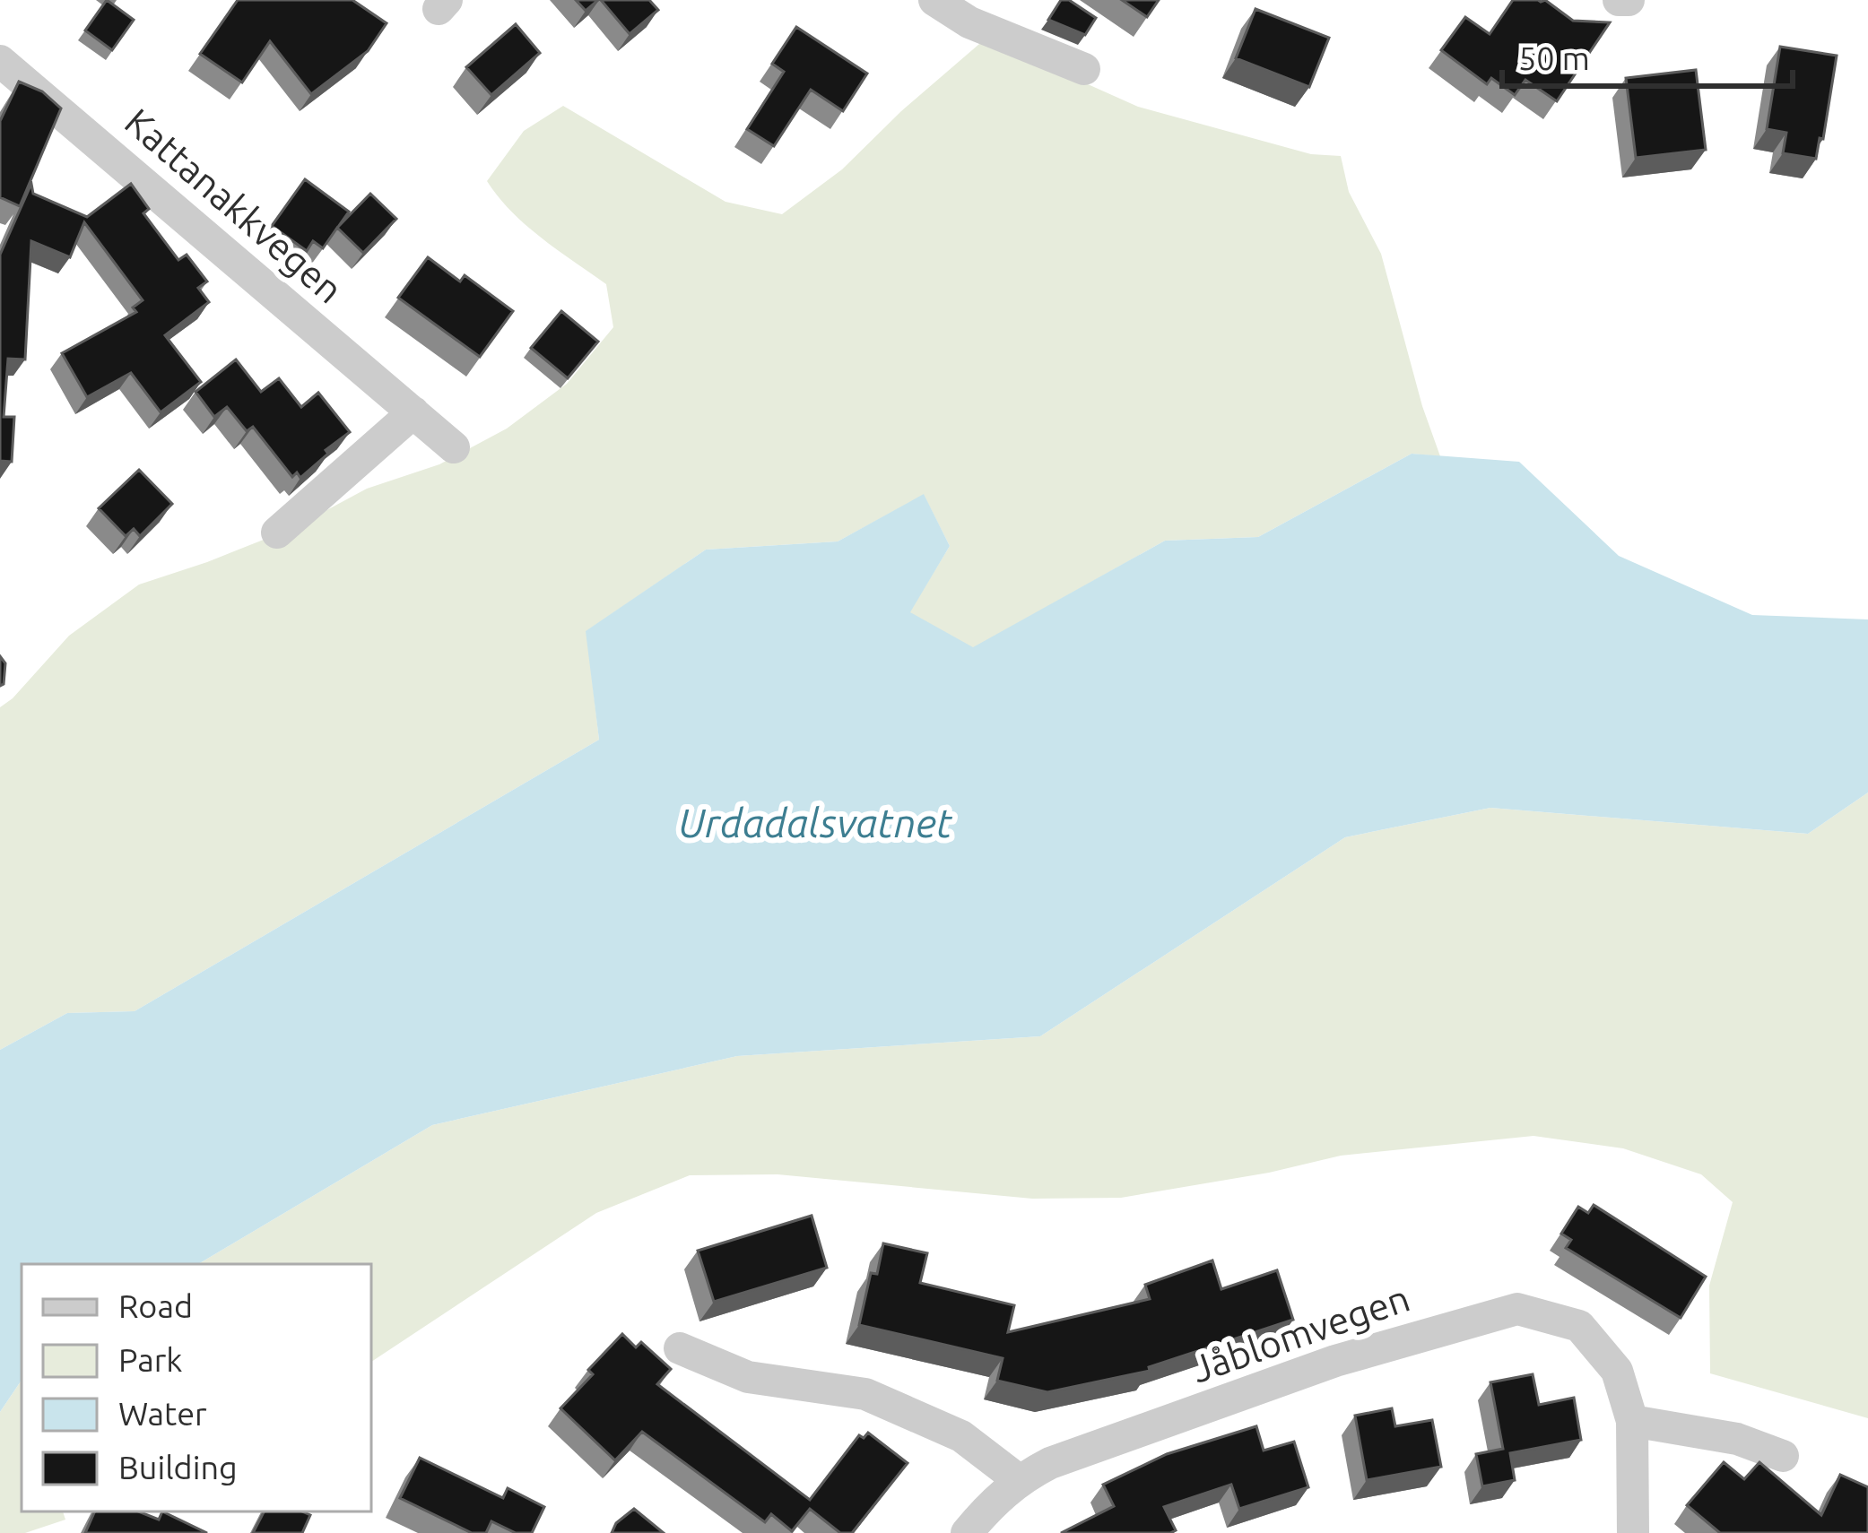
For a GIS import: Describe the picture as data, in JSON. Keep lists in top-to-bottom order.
{
  "streets": {
    "street": ["Kattanakkvegen", "Jåblomvegen"]
  },
  "water": ["Urdadalsvatnet"],
  "legend": [
    "Road",
    "Park",
    "Water",
    "Building"
  ],
  "scale_bar": "50 m"
}
